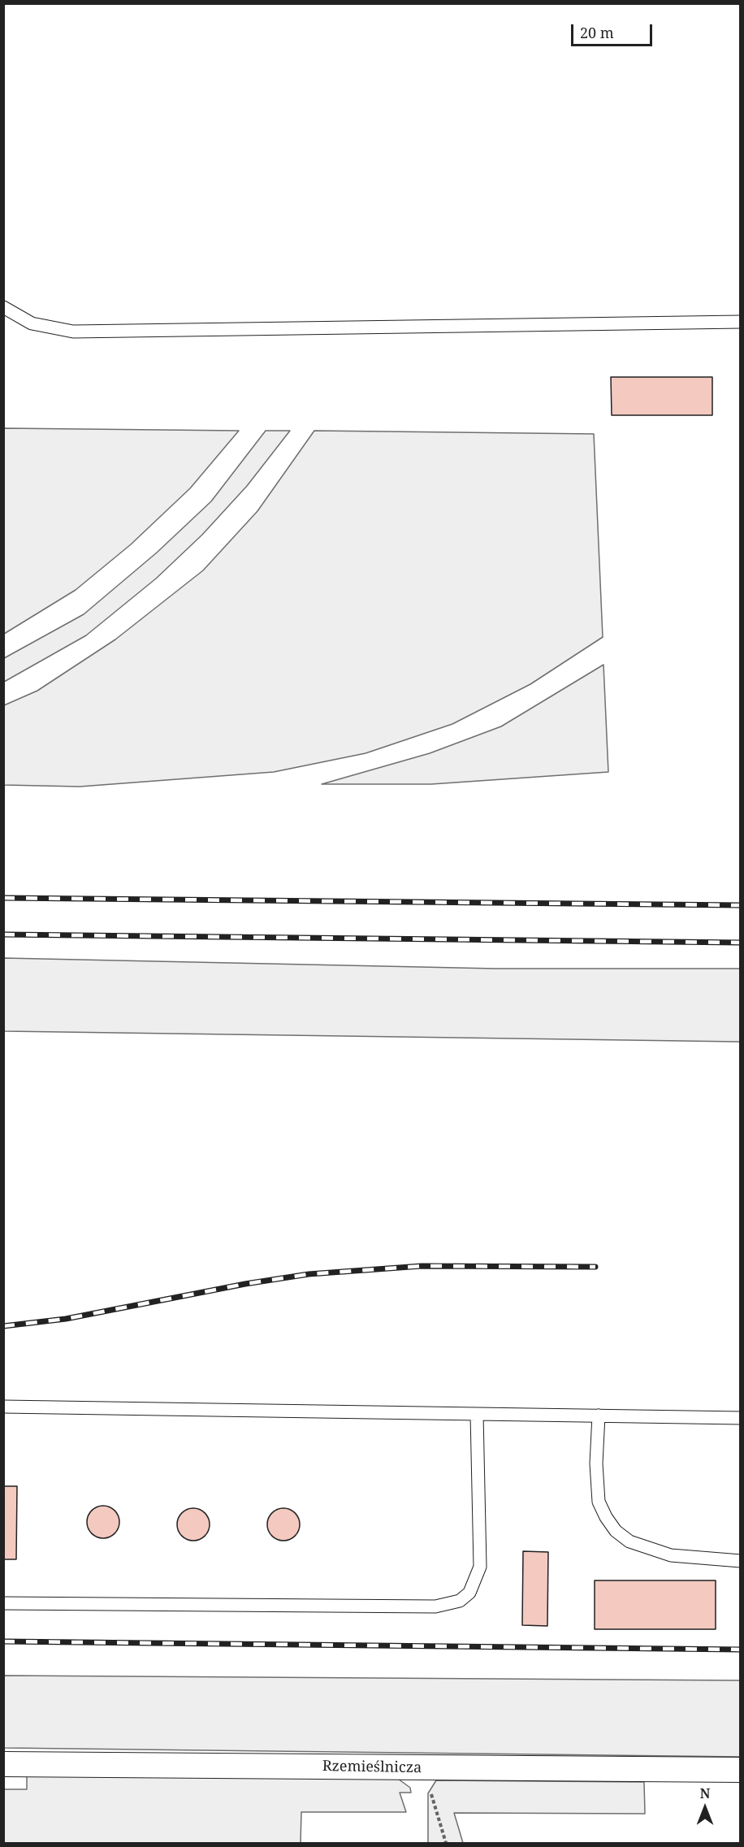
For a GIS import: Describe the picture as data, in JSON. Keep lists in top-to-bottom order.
{
  "streets": {
    "street": ["Rzemieślnicza"]
  },
  "scale_bar": "20 m",
  "north": "top"
}
